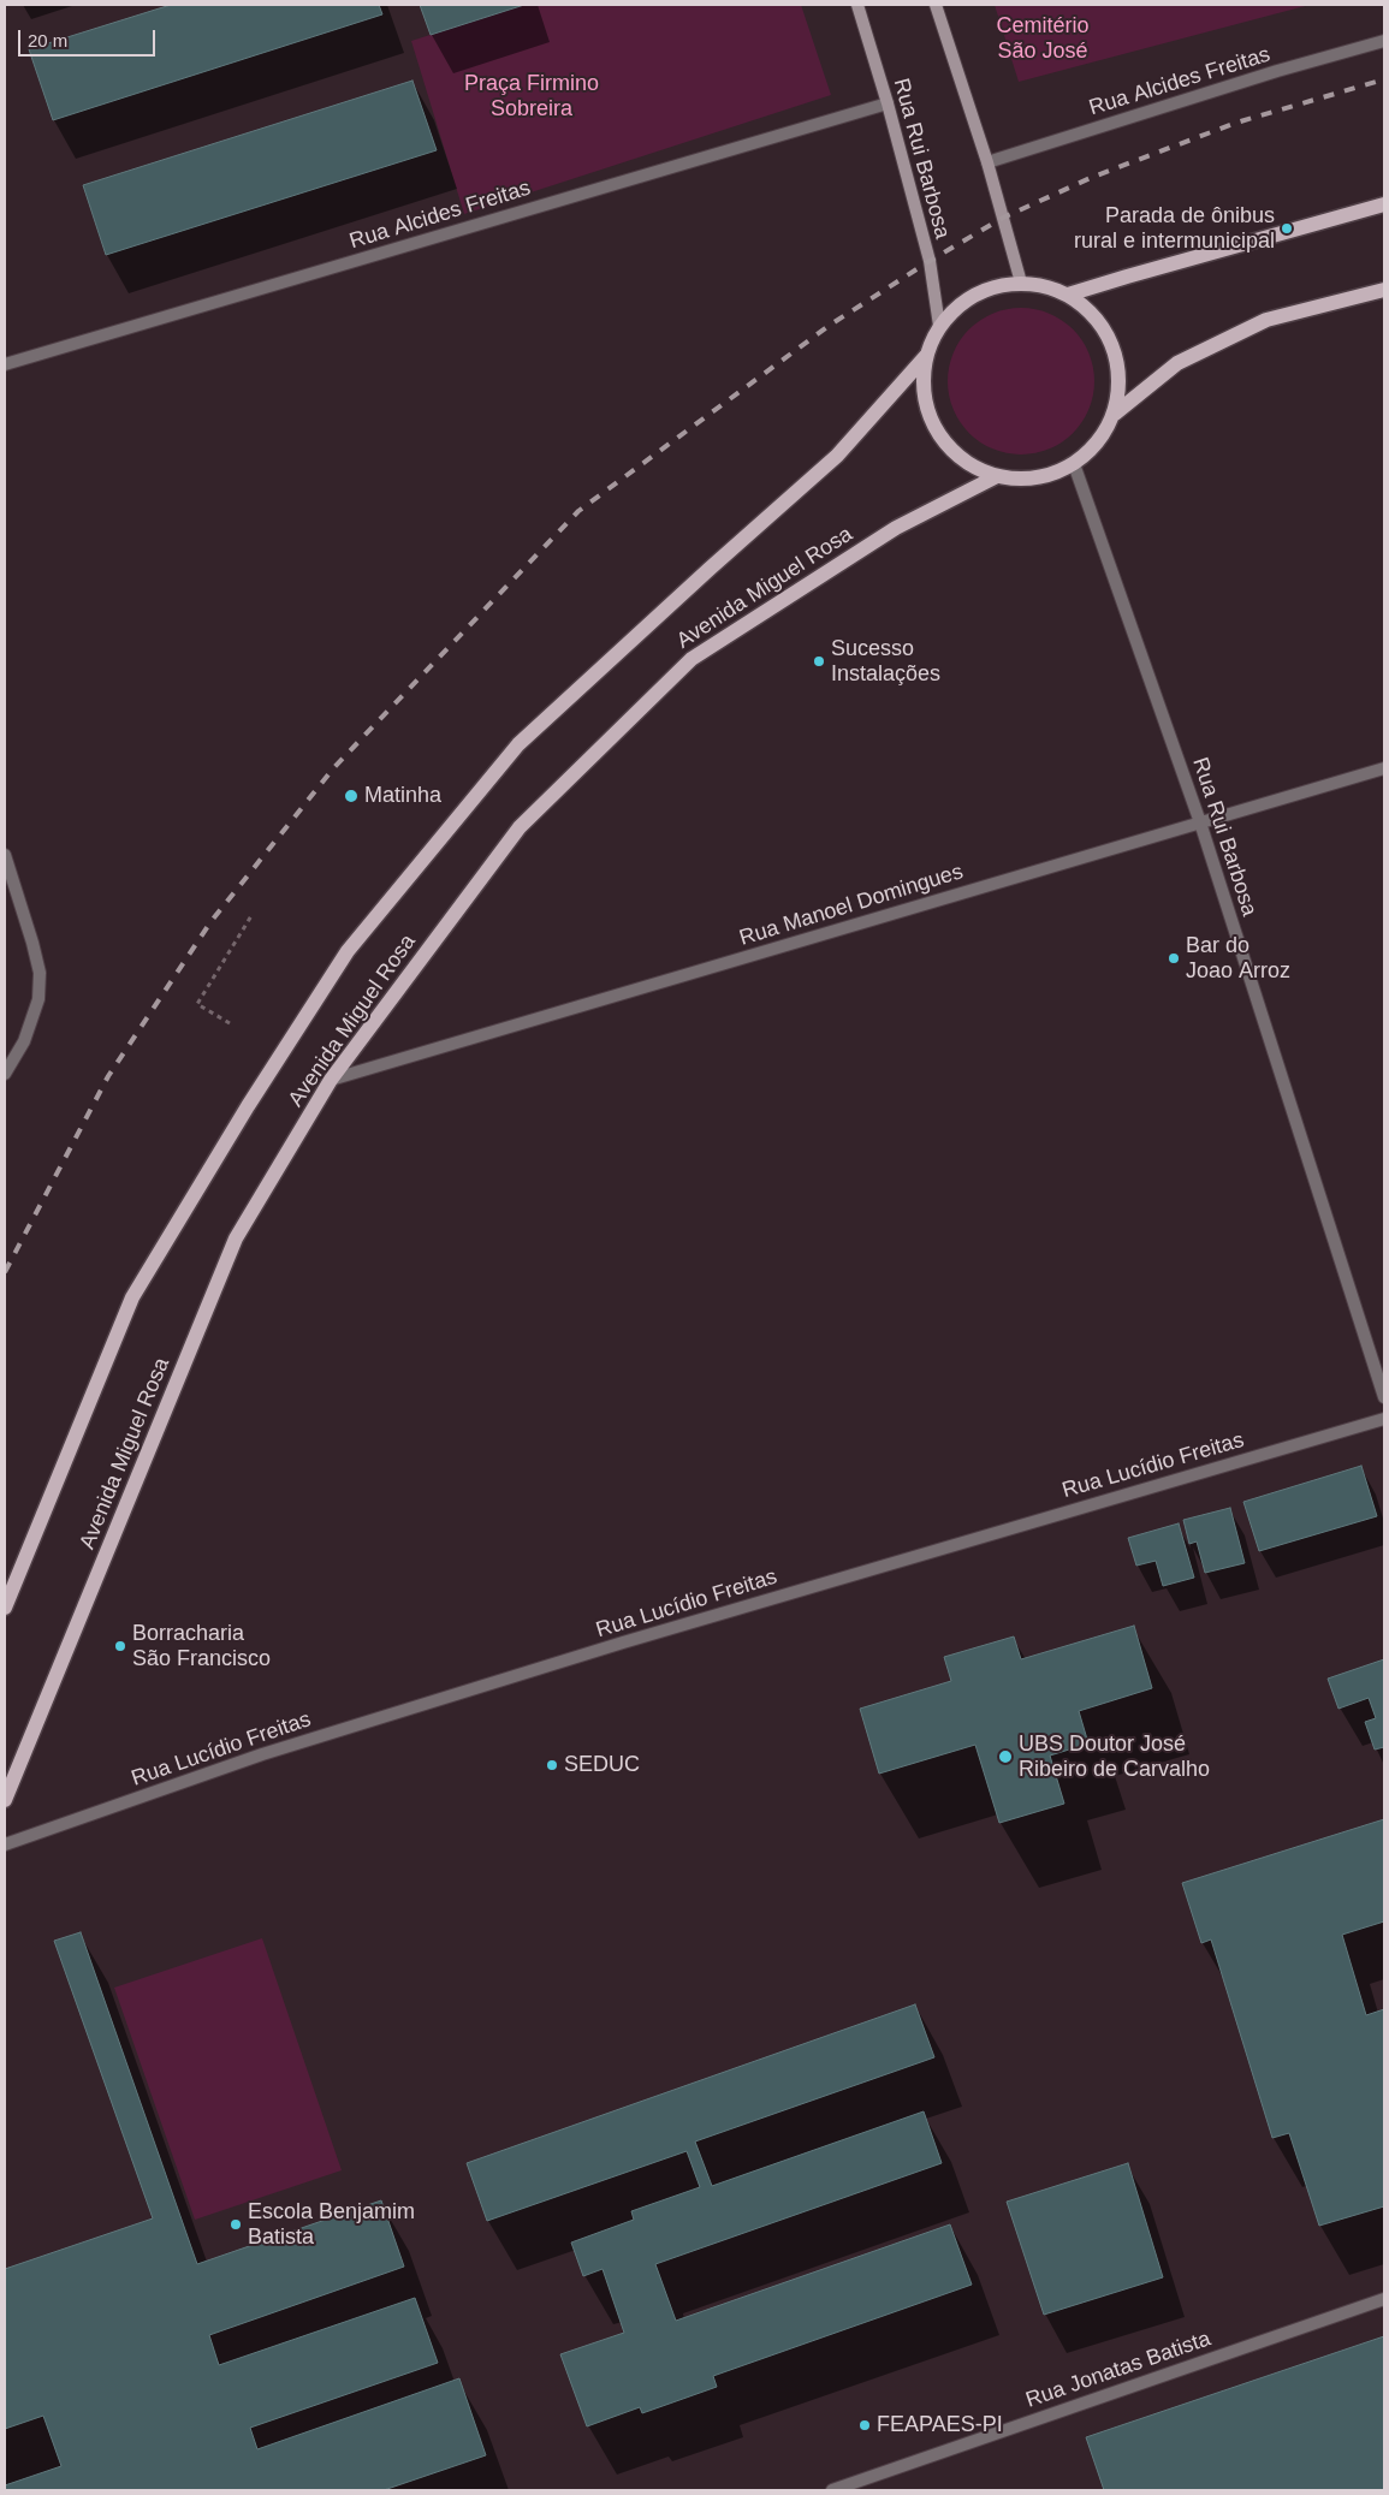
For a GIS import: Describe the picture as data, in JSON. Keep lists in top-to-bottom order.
{
  "streets": {
    "main road": ["Rua Rui Barbosa", "Avenida Miguel Rosa"],
    "street": [
      "Rua Alcides Freitas",
      "Rua Manoel Domingues",
      "Rua Lucídio Freitas",
      "Rua Jonatas Batista"
    ]
  },
  "crossings": [
    ["Rua Alcides Freitas", "Rua Rui Barbosa"],
    ["Rua Rui Barbosa", "Avenida Miguel Rosa"],
    ["Rua Rui Barbosa", "Rua Manoel Domingues"],
    ["Avenida Miguel Rosa", "Rua Manoel Domingues"]
  ],
  "parks": ["Cemitério São José", "Praça Firmino Sobreira"],
  "places": [
    "Parada de ônibus rural e intermunicipal",
    "Sucesso Instalações",
    "Matinha",
    "Bar do Joao Arroz",
    "Borracharia São Francisco",
    "UBS Doutor José Ribeiro de Carvalho",
    "SEDUC",
    "Escola Benjamim Batista",
    "FEAPAES-PI"
  ],
  "scale_bar": "20 m"
}
